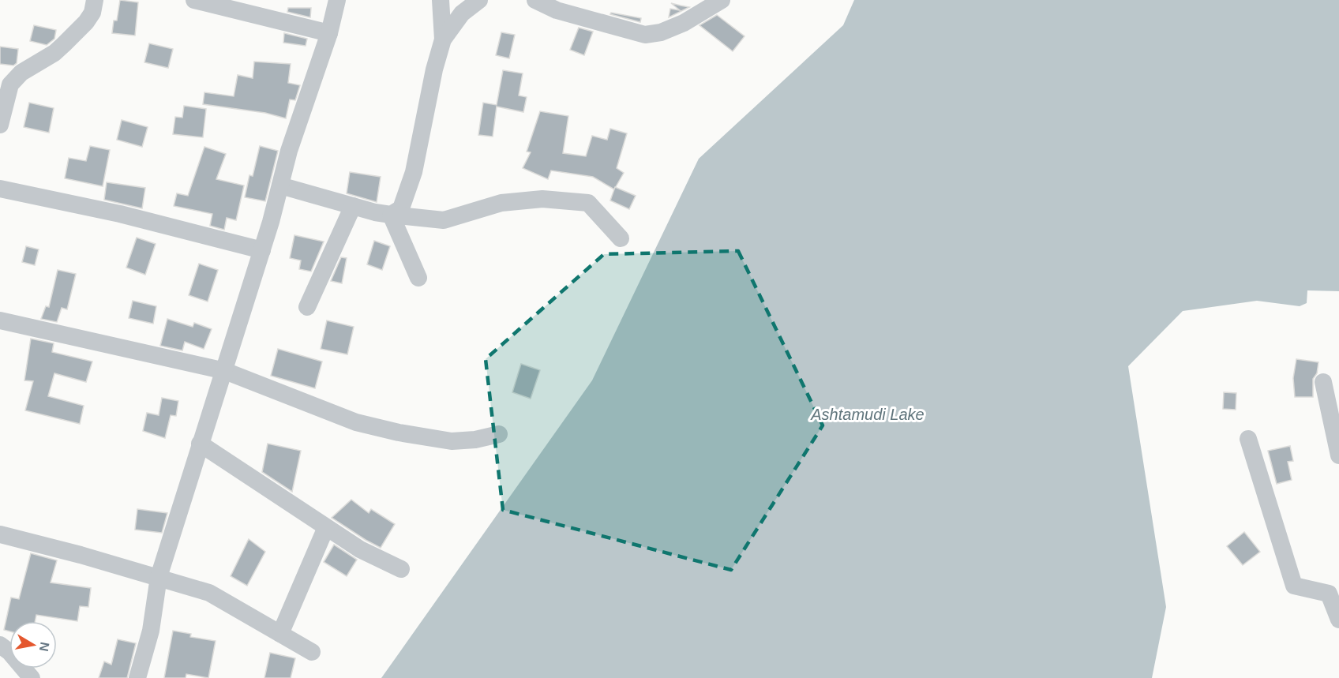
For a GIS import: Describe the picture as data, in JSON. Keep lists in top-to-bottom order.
{
  "water": ["Ashtamudi Lake"],
  "north": "right"
}
